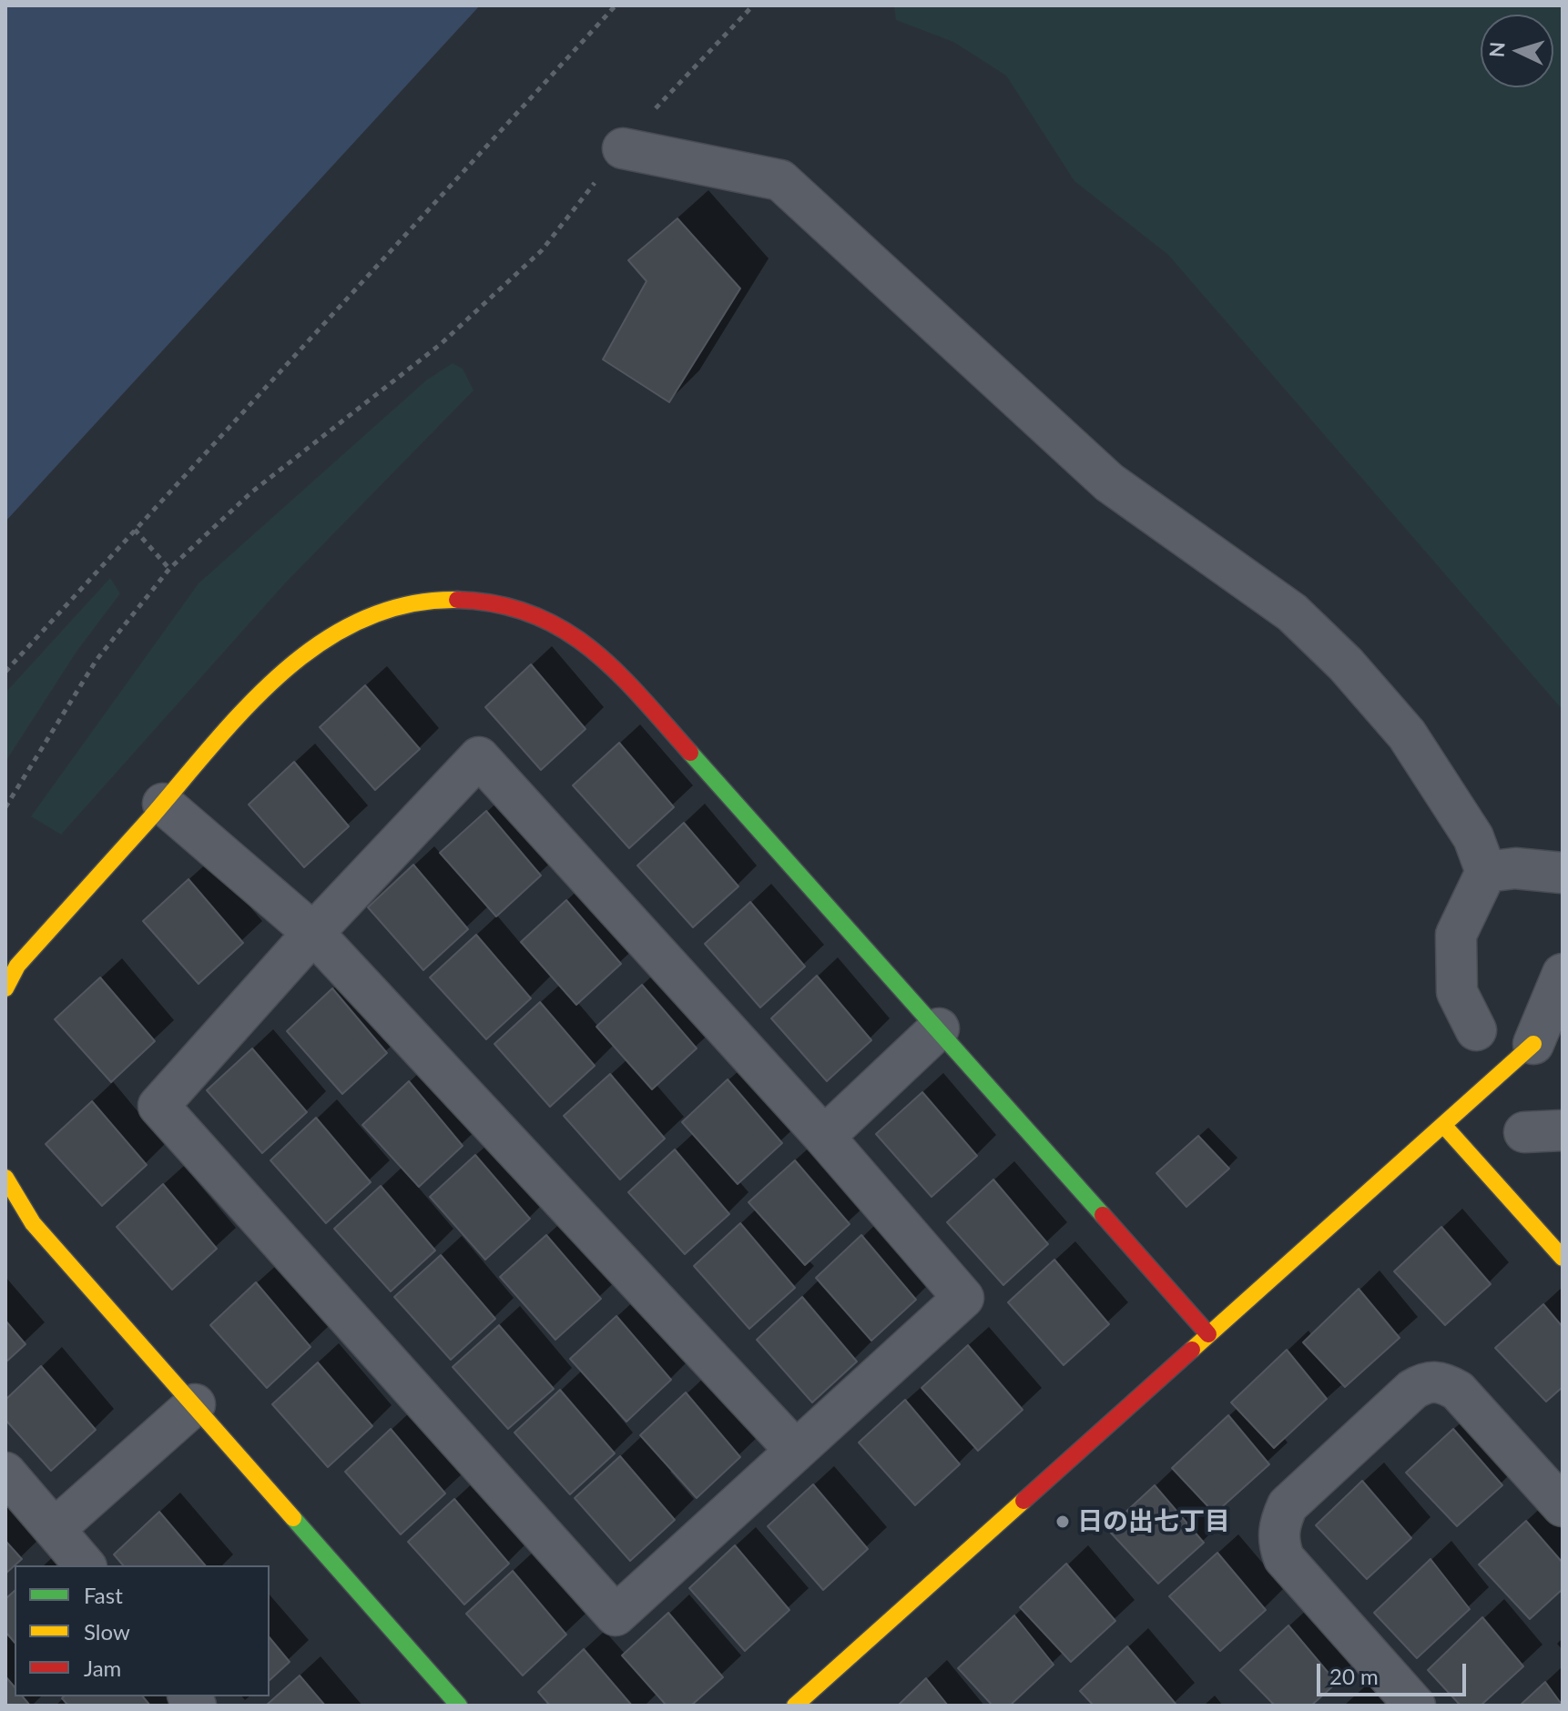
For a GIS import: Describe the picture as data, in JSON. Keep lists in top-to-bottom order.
{
  "places": ["日の出七丁目"],
  "legend": ["Fast", "Slow", "Jam"],
  "scale_bar": "20 m",
  "north": "left"
}
